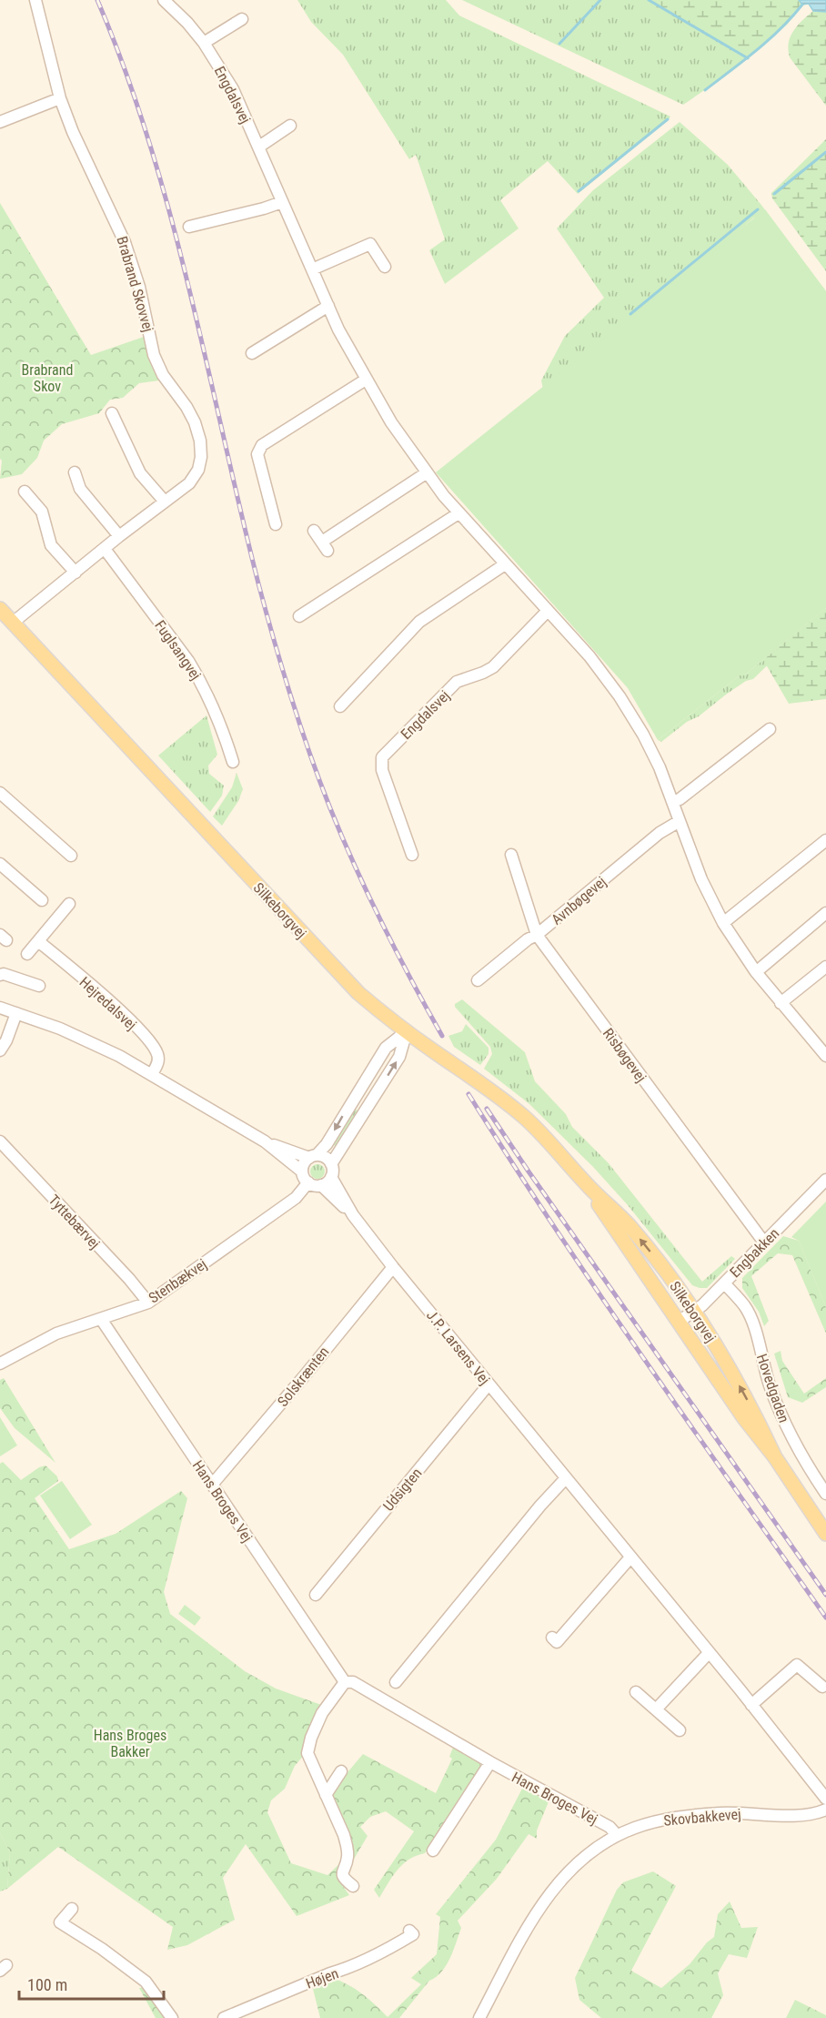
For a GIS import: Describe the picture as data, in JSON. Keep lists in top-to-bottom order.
{
  "streets": {
    "main road": ["Silkeborgvej"],
    "street": [
      "Engdalsvej",
      "Brabrand Skovvej",
      "Fuglsangvej",
      "Avnbøgevej",
      "Hejredalsvej",
      "Risbøgevej",
      "Tyttebærvej",
      "Engbakken",
      "Stenbækvej",
      "J.P. Larsens Vej",
      "Solskrænten",
      "Hovedgaden",
      "Udsigten",
      "Hans Broges Vej",
      "Skovbakkevej",
      "Højen"
    ]
  },
  "crossings": [
    ["Engdalsvej", "Avnbøgevej"],
    ["Avnbøgevej", "Risbøgevej"],
    ["Silkeborgvej", "Engbakken"],
    ["Risbøgevej", "Engbakken"],
    ["Tyttebærvej", "Stenbækvej"],
    ["Engbakken", "Hovedgaden"],
    ["Stenbækvej", "J.P. Larsens Vej"],
    ["Stenbækvej", "Hans Broges Vej"],
    ["J.P. Larsens Vej", "Solskrænten"],
    ["J.P. Larsens Vej", "Udsigten"],
    ["Solskrænten", "Hans Broges Vej"],
    ["Hans Broges Vej", "Skovbakkevej"]
  ],
  "parks": ["Brabrand Skov", "Hans Broges Bakker"],
  "scale_bar": "100 m"
}
